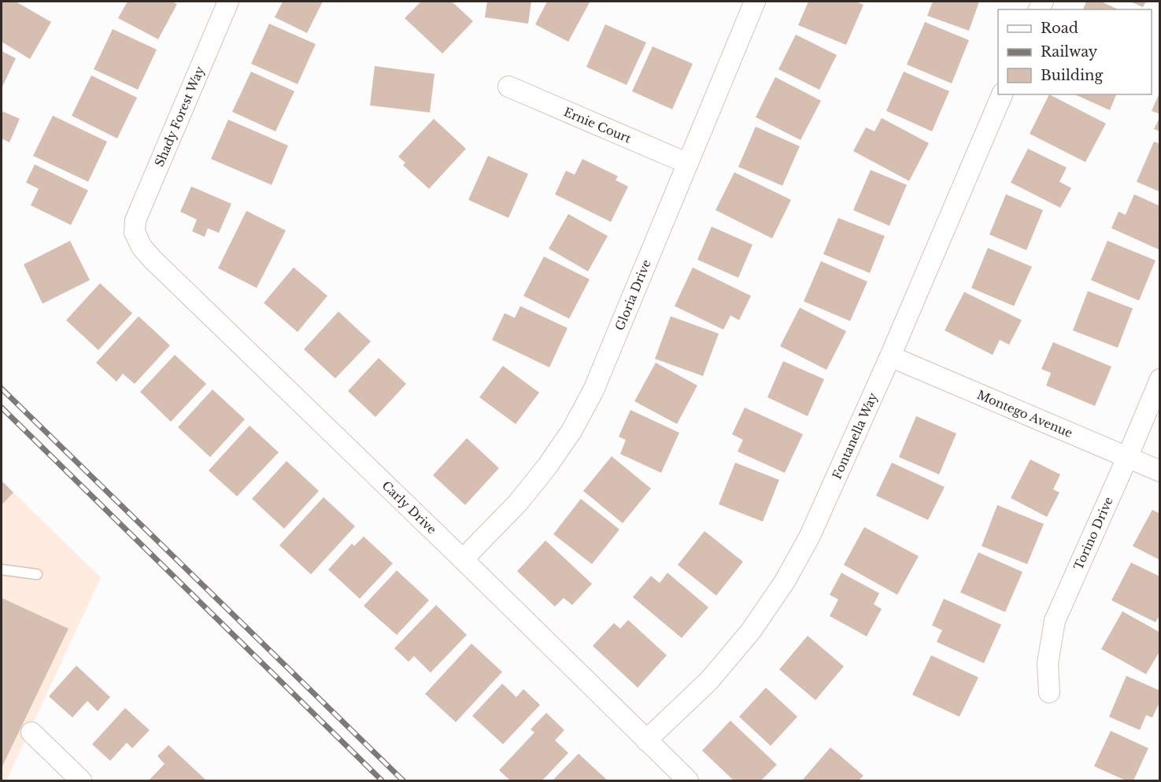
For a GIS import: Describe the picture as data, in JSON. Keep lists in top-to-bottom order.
{
  "streets": {
    "street": [
      "Shady Forest Way",
      "Ernie Court",
      "Gloria Drive",
      "Montego Avenue",
      "Fontanella Way",
      "Carly Drive",
      "Torino Drive"
    ]
  },
  "crossings": [
    ["Shady Forest Way", "Carly Drive"],
    ["Ernie Court", "Gloria Drive"],
    ["Gloria Drive", "Carly Drive"],
    ["Montego Avenue", "Fontanella Way"],
    ["Montego Avenue", "Torino Drive"],
    ["Fontanella Way", "Carly Drive"]
  ],
  "legend": ["Road", "Railway", "Building"]
}
